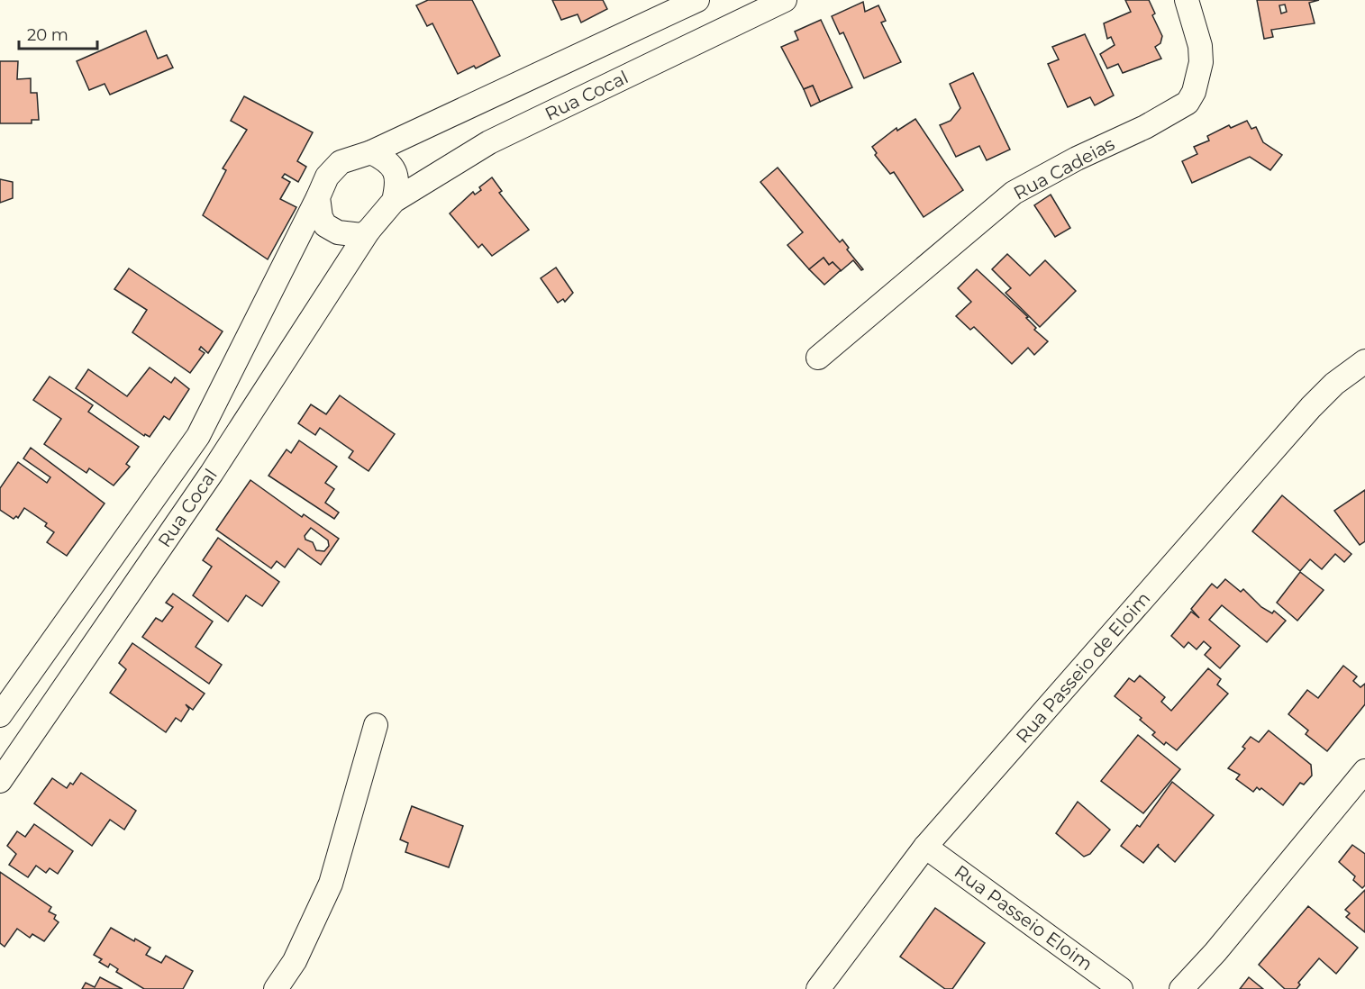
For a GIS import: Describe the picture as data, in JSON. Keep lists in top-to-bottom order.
{
  "streets": {
    "street": [
      "Rua Cocal",
      "Rua Cadeias",
      "Rua Passeio de Eloim",
      "Rua Passeio Eloim"
    ]
  },
  "crossings": [
    ["Rua Passeio de Eloim", "Rua Passeio Eloim"]
  ],
  "scale_bar": "20 m"
}
